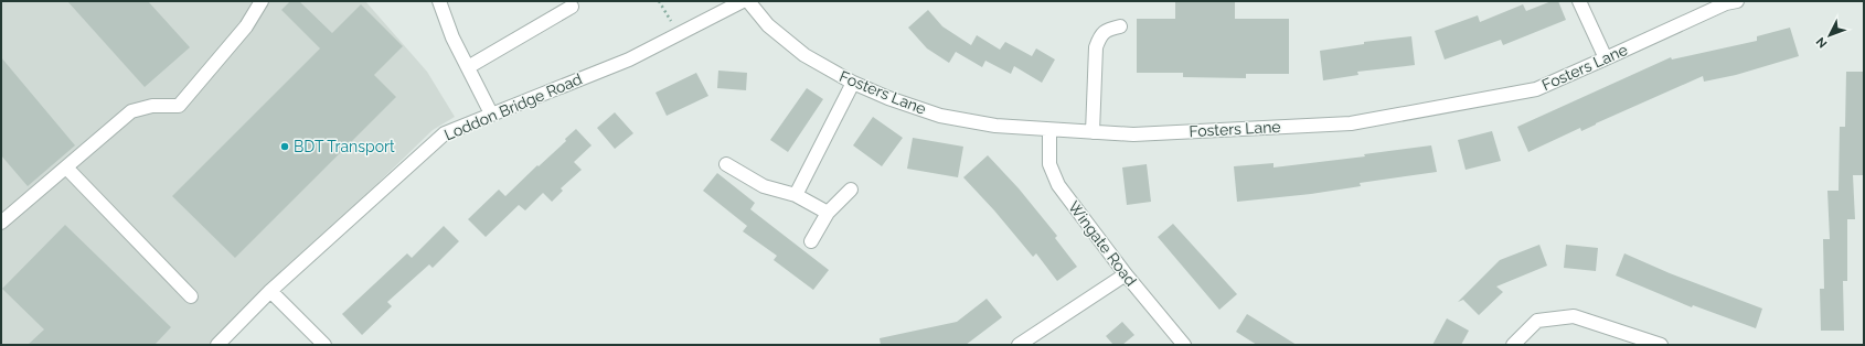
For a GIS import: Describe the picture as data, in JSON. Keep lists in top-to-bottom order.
{
  "streets": {
    "street": ["Fosters Lane", "Loddon Bridge Road", "Wingate Road"]
  },
  "crossings": [
    ["Fosters Lane", "Wingate Road"]
  ],
  "places": ["BDT Transport"],
  "north": "bottom left"
}
